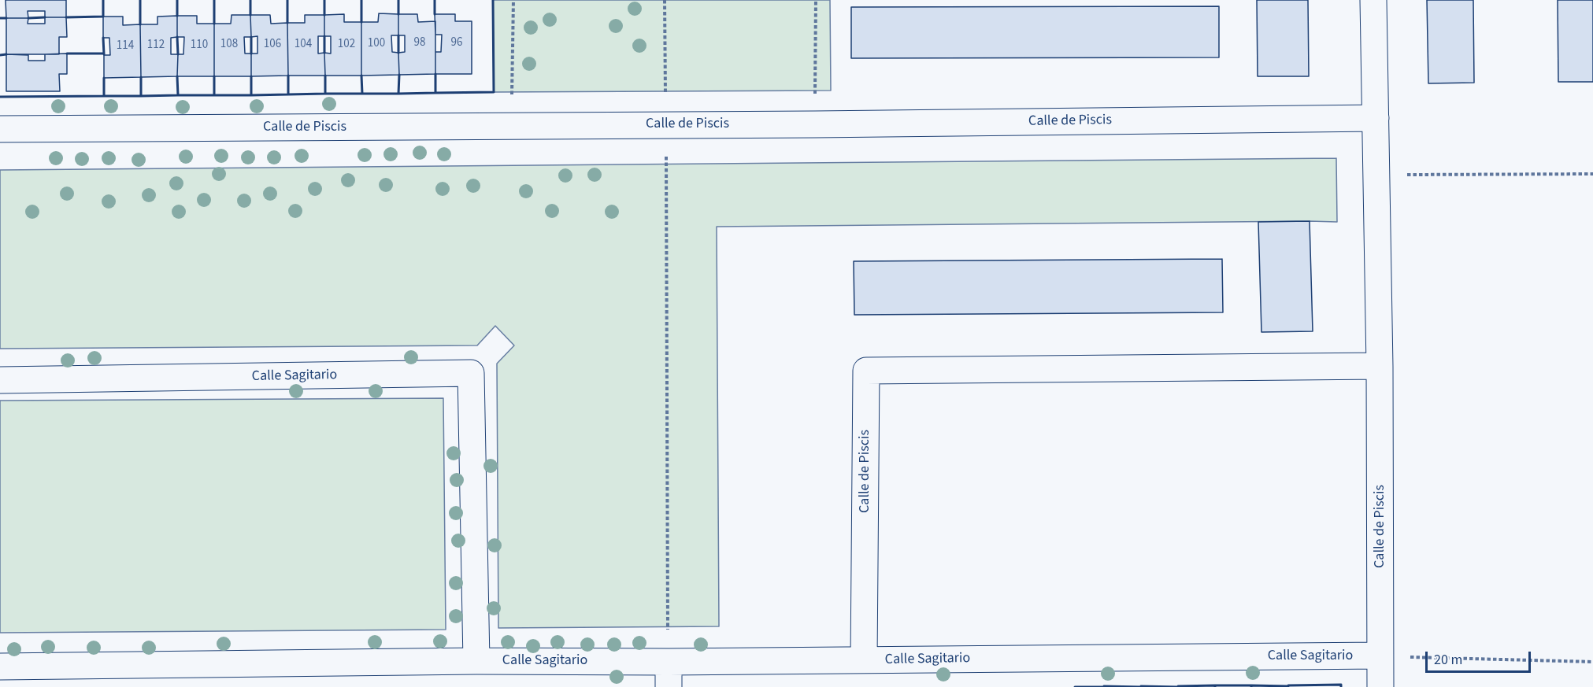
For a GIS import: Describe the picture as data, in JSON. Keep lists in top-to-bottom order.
{
  "streets": {
    "street": ["Calle de Piscis", "Calle Sagitario"]
  },
  "crossings": [
    ["Calle de Piscis", "Calle Sagitario"]
  ],
  "house_numbers": [
    "98",
    "96",
    "100",
    "108",
    "106",
    "104",
    "102",
    "112",
    "110",
    "114"
  ],
  "scale_bar": "20 m"
}
